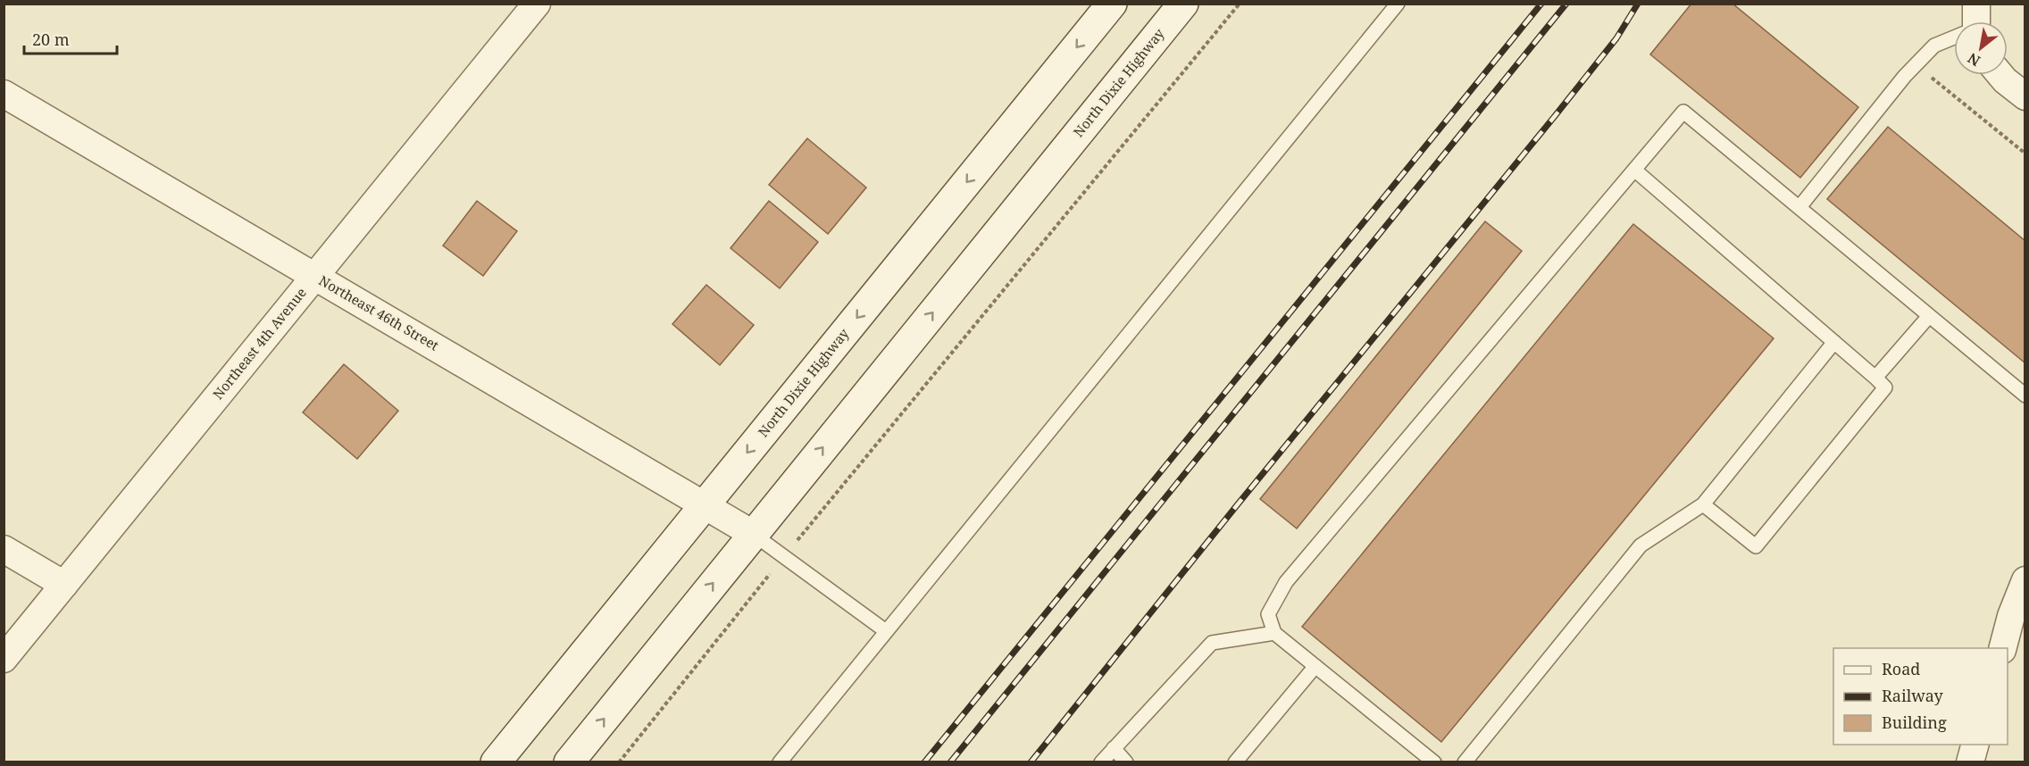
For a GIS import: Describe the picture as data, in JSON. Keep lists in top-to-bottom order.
{
  "streets": {
    "main road": ["North Dixie Highway"],
    "street": ["Northeast 46th Street", "Northeast 4th Avenue"]
  },
  "crossings": [
    ["North Dixie Highway", "Northeast 46th Street"],
    ["Northeast 46th Street", "Northeast 4th Avenue"]
  ],
  "legend": ["Road", "Railway", "Building"],
  "scale_bar": "20 m",
  "north": "bottom left"
}
